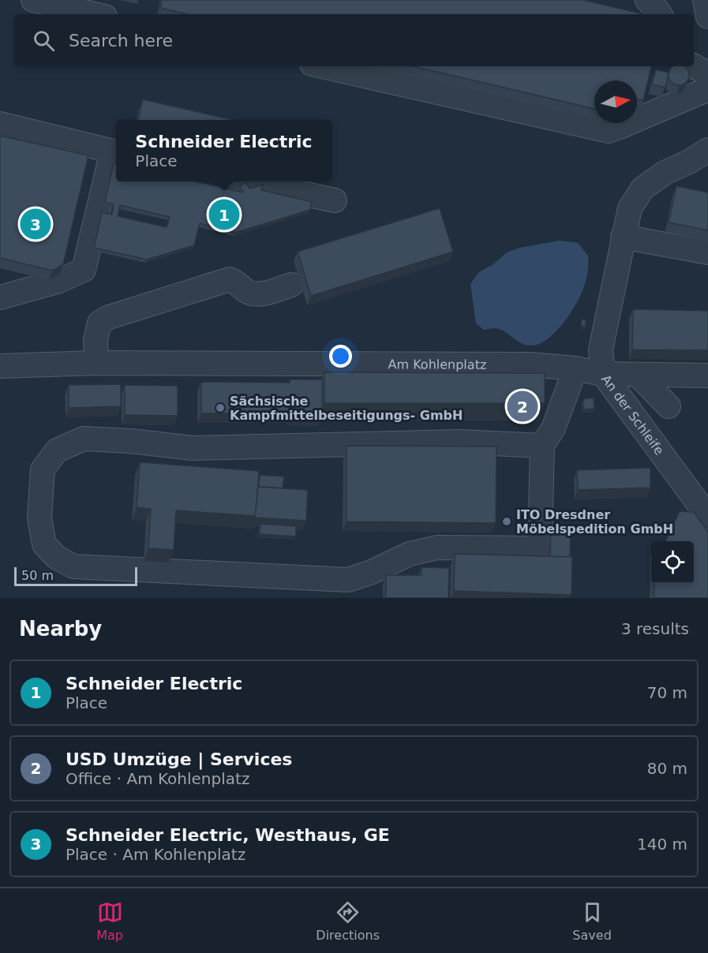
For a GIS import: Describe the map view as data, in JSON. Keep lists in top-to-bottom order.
{
  "streets": {
    "street": ["Am Kohlenplatz", "An der Schleife"]
  },
  "crossings": [
    ["Am Kohlenplatz", "An der Schleife"]
  ],
  "places": ["Sächsische Kampfmittelbeseitigungs- GmbH", "ITO Dresdner Möbelspedition GmbH"],
  "scale_bar": "50 m",
  "north": "right",
  "page": {
    "search": "Search here",
    "popup": ["Schneider Electric", "Place"],
    "pins": ["1", "3", "2"],
    "scale": "50 m",
    "heading": ["Nearby", "3 results"],
    "list": [
      {
        "mark": "1",
        "name": "Schneider Electric",
        "note": "Place",
        "value": "70 m"
      },
      {
        "mark": "2",
        "name": "USD Umzüge | Services",
        "note": "Office · Am Kohlenplatz",
        "value": "80 m"
      },
      {
        "mark": "3",
        "name": "Schneider Electric, Westhaus, GE",
        "note": "Place · Am Kohlenplatz",
        "value": "140 m"
      }
    ],
    "nav": ["Map", "Directions", "Saved"]
  }
}
